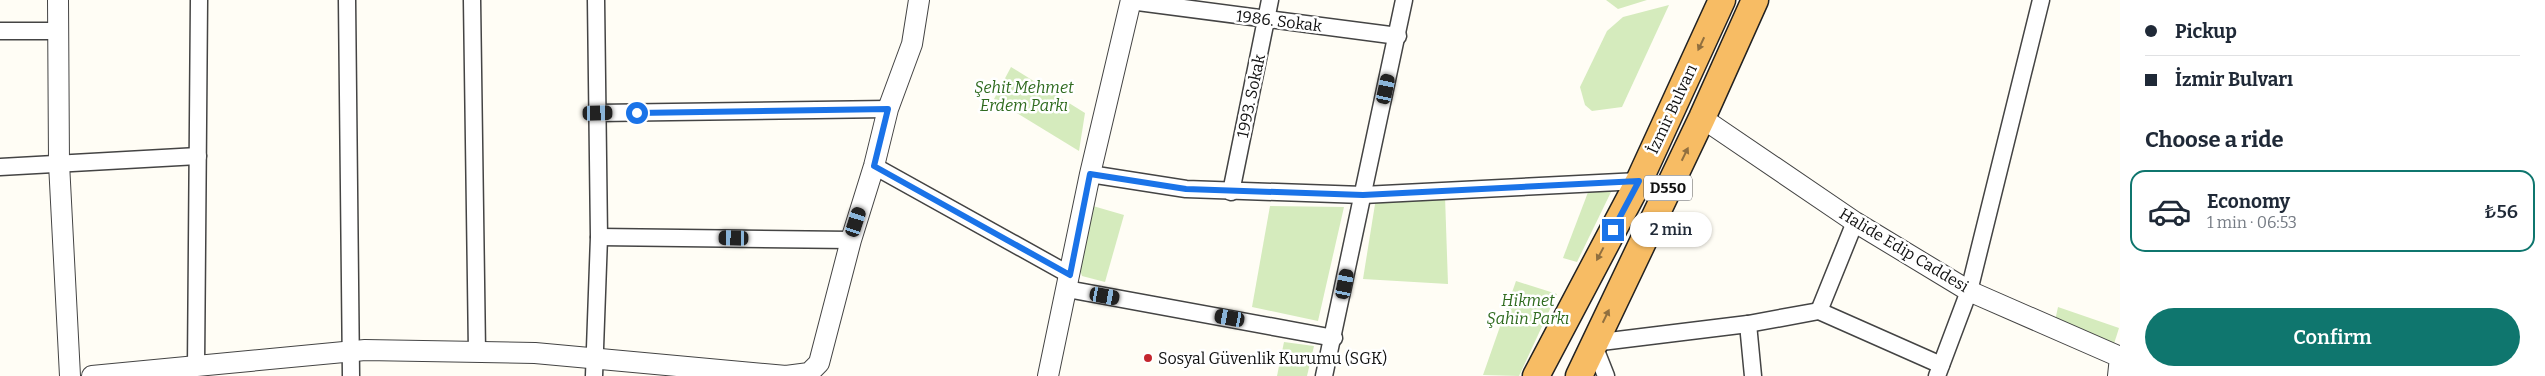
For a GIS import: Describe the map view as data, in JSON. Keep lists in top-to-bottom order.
{
  "streets": {
    "highway": ["İzmir Bulvarı", "D550"],
    "street": ["1986. Sokak", "1993. Sokak", "Halide Edip Caddesi"]
  },
  "crossings": [
    ["1986. Sokak", "1993. Sokak"],
    ["İzmir Bulvarı", "Halide Edip Caddesi"]
  ],
  "parks": ["Şehit Mehmet Erdem Parkı", "Hikmet Şahin Parkı"],
  "places": ["Sosyal Güvenlik Kurumu (SGK)"],
  "page": {
    "banner": ["Pickup", "İzmir Bulvarı"],
    "heading": "Choose a ride",
    "list": [
      {
        "name": "Economy",
        "note": "1 min · 06:53",
        "value": "₺56"
      }
    ],
    "bubble": "2 min",
    "buttons": "Confirm"
  }
}
